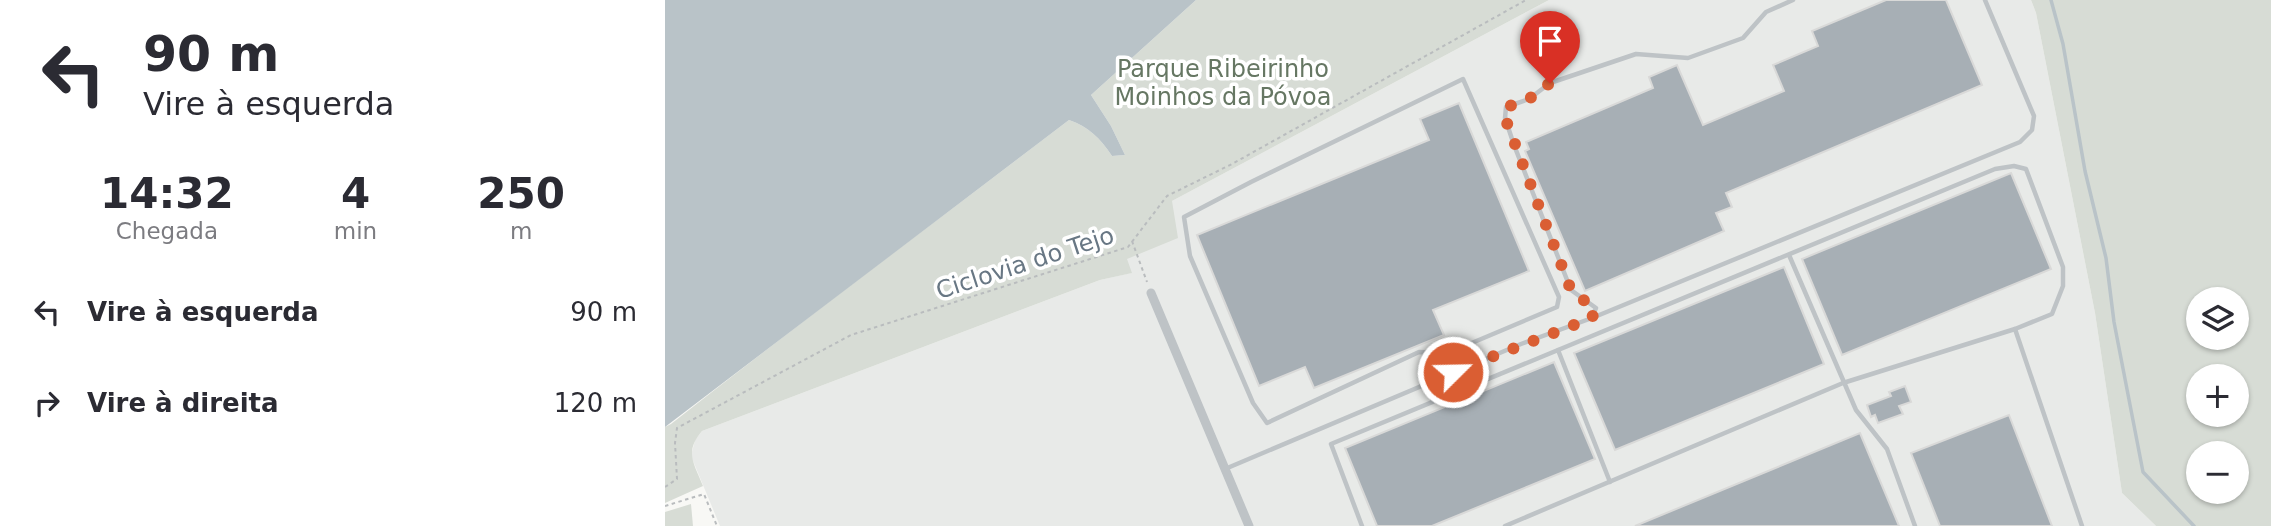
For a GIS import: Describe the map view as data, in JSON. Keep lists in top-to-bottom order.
{
  "streets": {
    "path": ["Ciclovia do Tejo"]
  },
  "parks": ["Parque Ribeirinho Moinhos da Póvoa"],
  "page": {
    "turn": ["90 m", "Vire à esquerda"],
    "eta": [
      "14:32",
      "Chegada",
      "4",
      "min",
      "250",
      "m"
    ],
    "list": [
      {
        "name": "Vire à esquerda",
        "value": "90 m"
      },
      {
        "name": "Vire à direita",
        "value": "120 m"
      }
    ],
    "map_buttons": ["+", "−"]
  }
}
